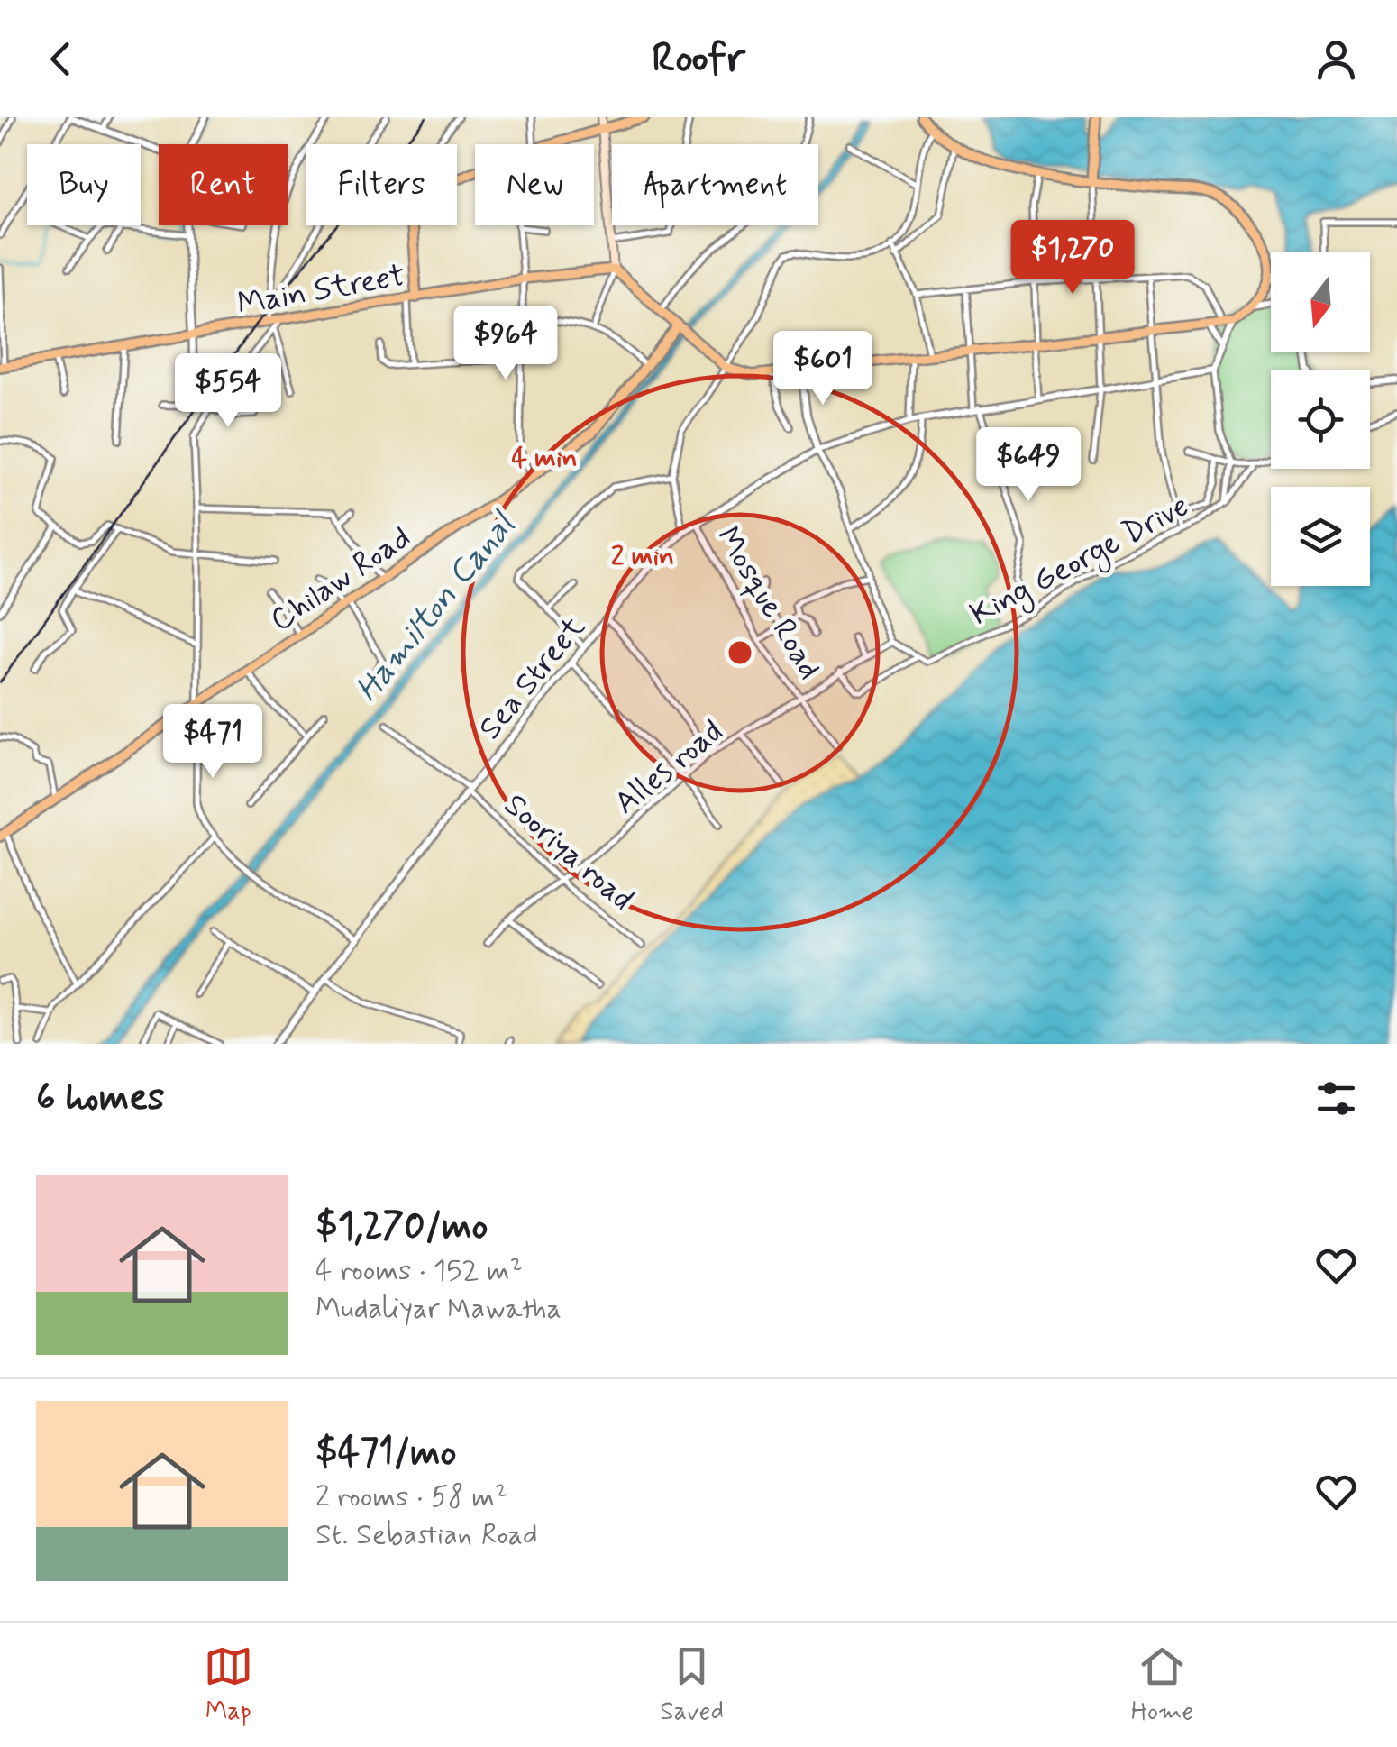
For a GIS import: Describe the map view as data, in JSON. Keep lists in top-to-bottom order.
{
  "streets": {
    "main road": ["Main Street", "Chilaw Road"],
    "street": [
      "King George Drive",
      "Mosque Road",
      "Sea Street",
      "Alles road",
      "Sooriya road"
    ]
  },
  "crossings": [
    ["King George Drive", "Sea Street"],
    ["Mosque Road", "Sea Street"],
    ["Mosque Road", "Alles road"],
    ["Sea Street", "Sooriya road"],
    ["Alles road", "Sooriya road"]
  ],
  "water": ["Hamilton Canal"],
  "north": "bottom",
  "page": {
    "header": "Roofr",
    "chip": [
      "Buy",
      "Rent",
      "Filters",
      "New",
      "Apartment"
    ],
    "price": [
      "$1,270",
      "$964",
      "$601",
      "$554",
      "$649",
      "$471"
    ],
    "heading": "6 homes",
    "list": [
      {
        "name": "$1,270/mo",
        "note": "4 rooms · 152 m² · Mudaliyar Mawatha"
      },
      {
        "name": "$471/mo",
        "note": "2 rooms · 58 m² · St. Sebastian Road"
      }
    ],
    "tabs": ["Map", "Saved", "Home"]
  },
  "rings": ["4 min", "2 min"]
}
